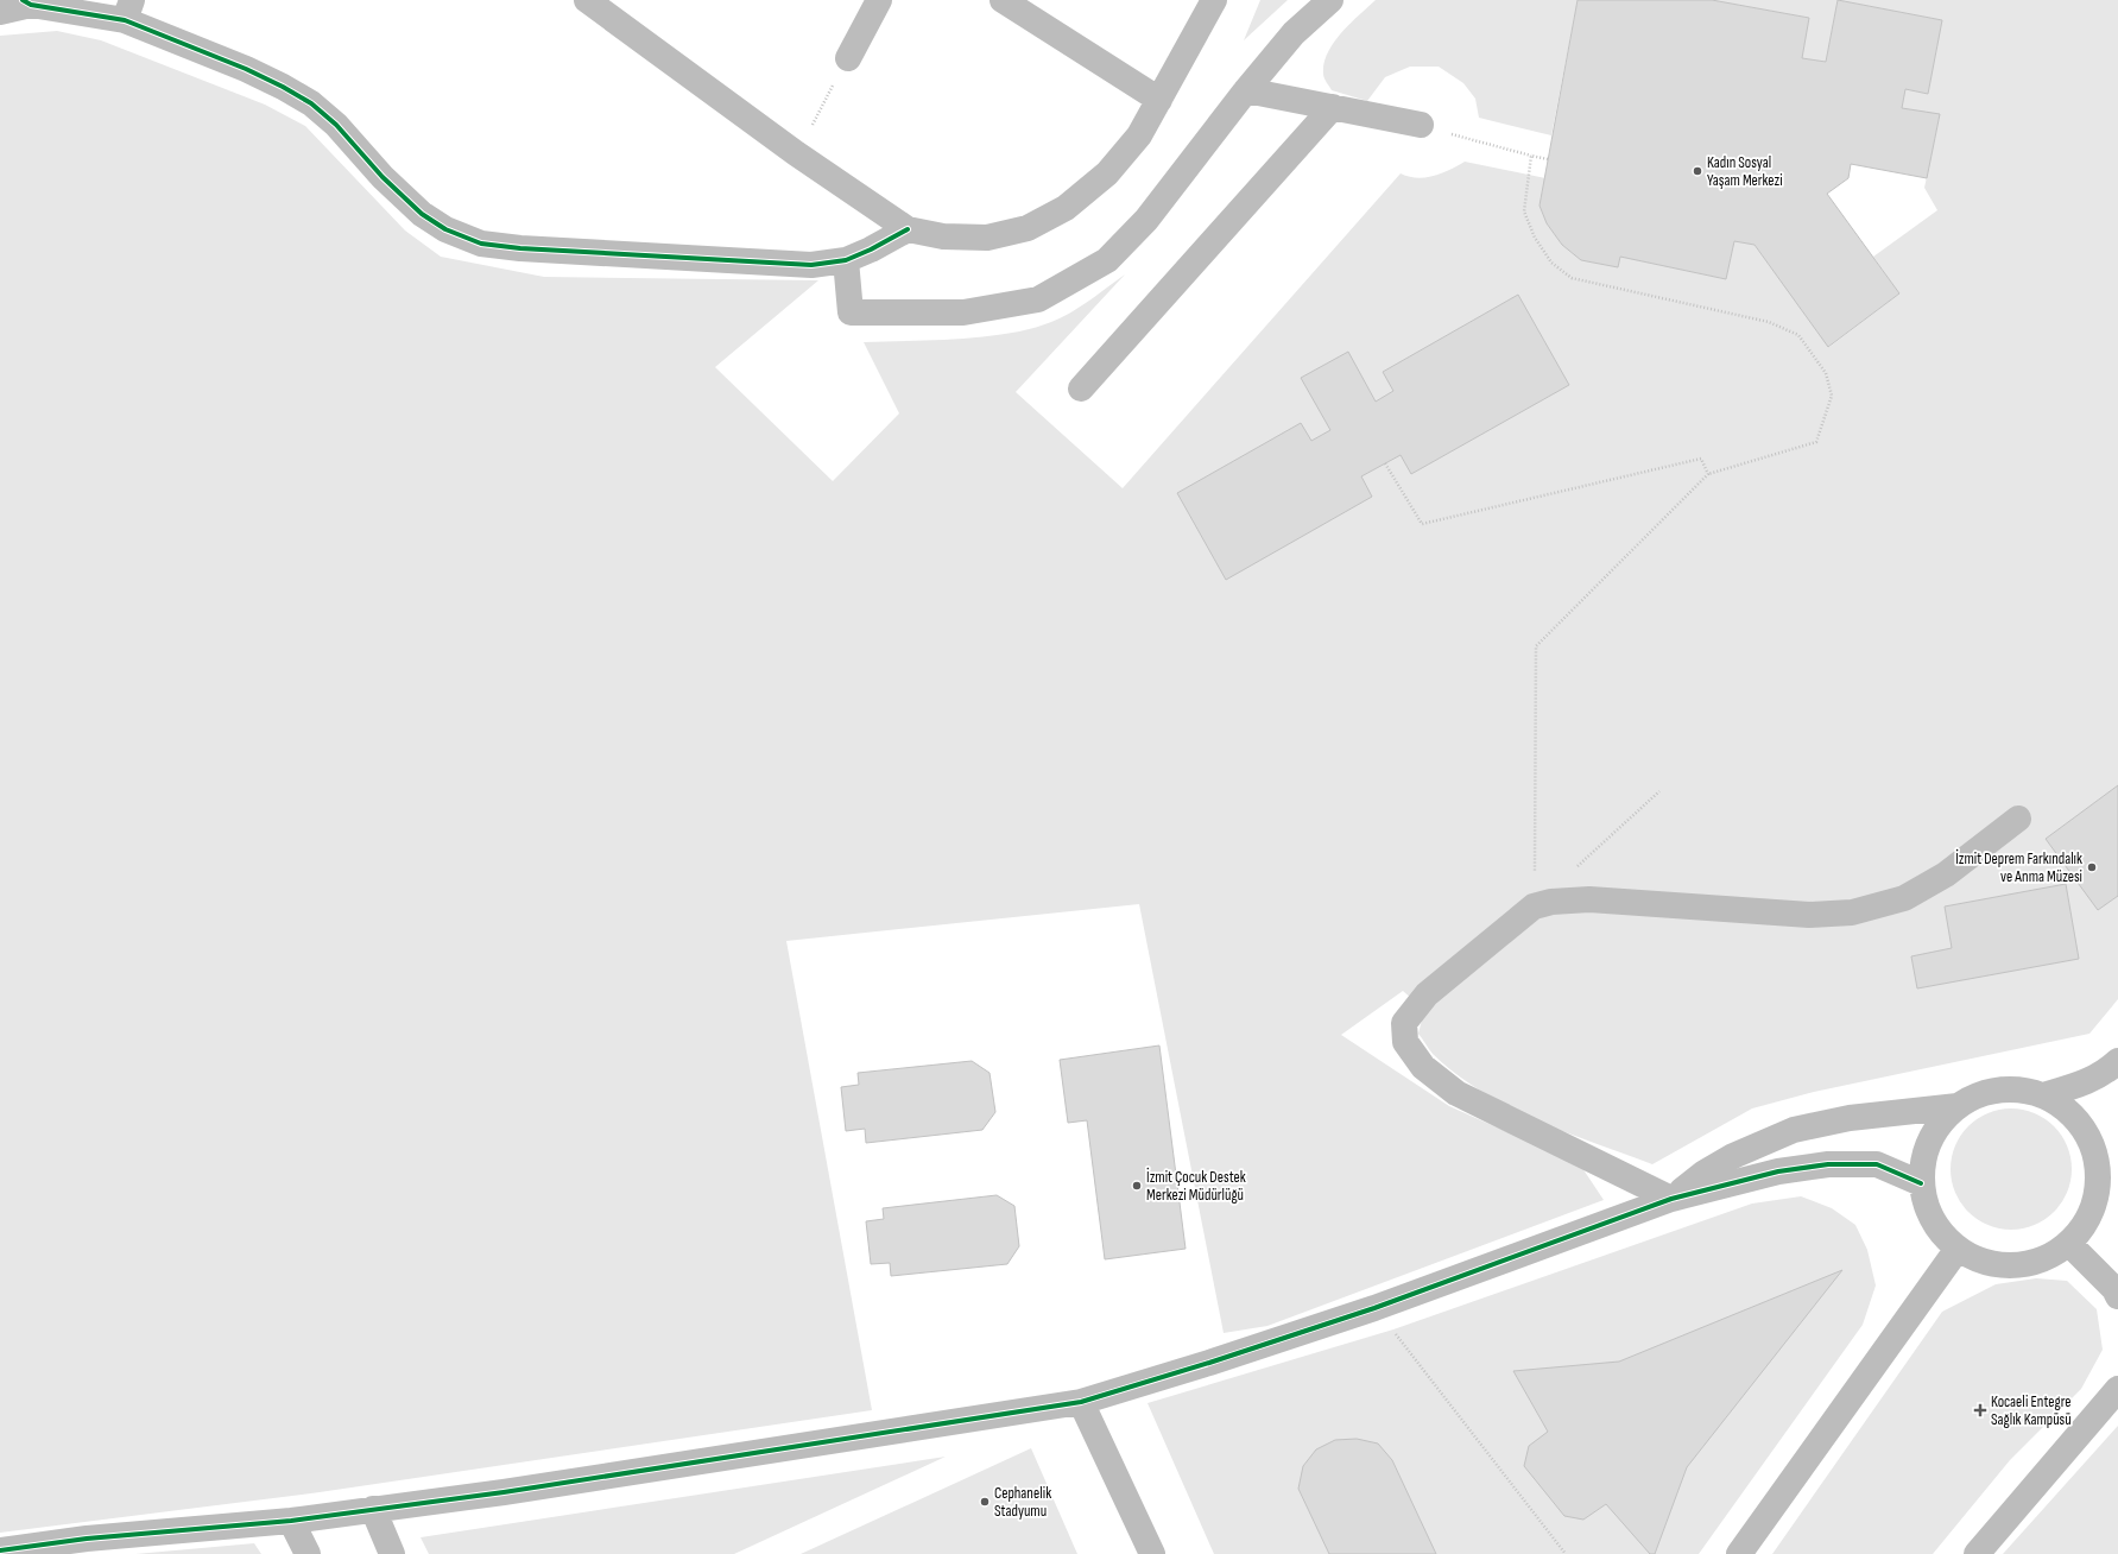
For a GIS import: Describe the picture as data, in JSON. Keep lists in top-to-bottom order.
{
  "places": {
    "other": [
      "Kadın Sosyal Yaşam Merkezi",
      "İzmit Deprem Farkındalık ve Anma Müzesi",
      "İzmit Çocuk Destek Merkezi Müdürlüğü",
      "Cephanelik Stadyumu"
    ],
    "health": ["Kocaeli Entegre Sağlık Kampüsü"]
  }
}
